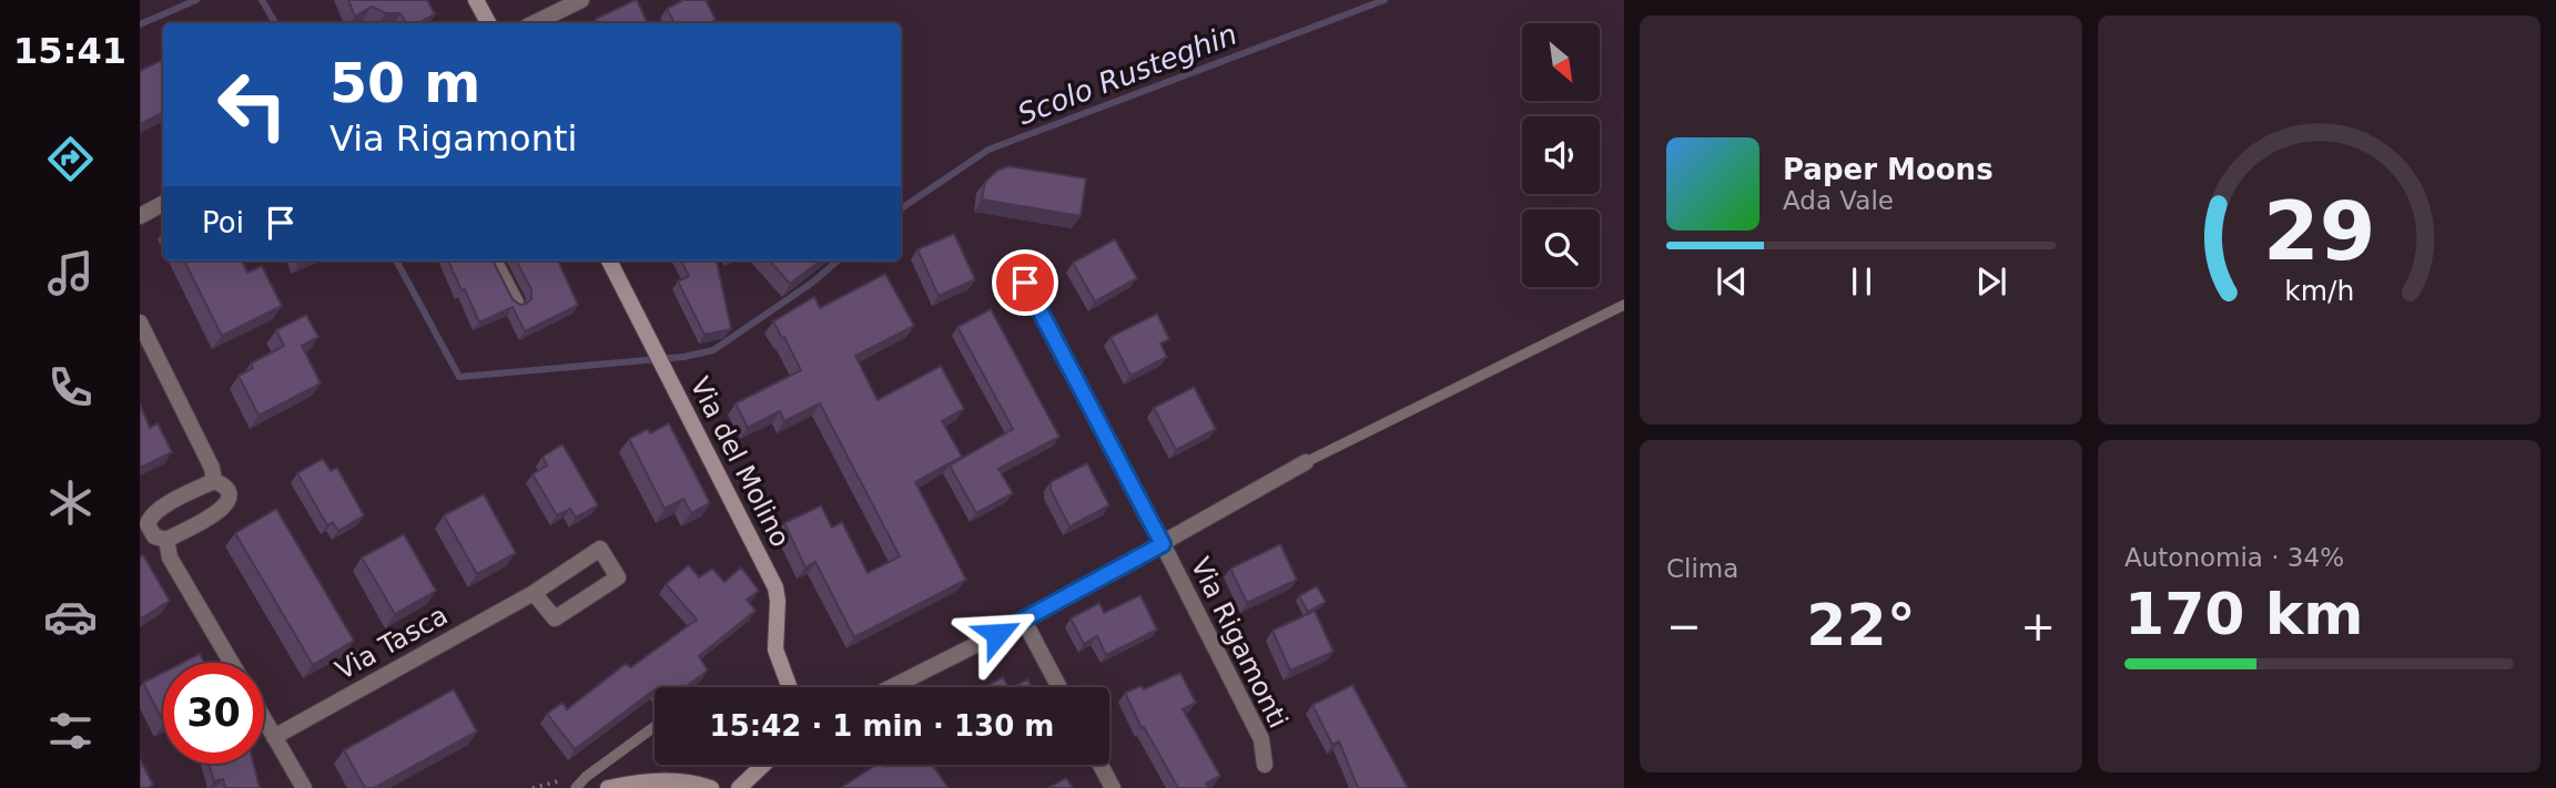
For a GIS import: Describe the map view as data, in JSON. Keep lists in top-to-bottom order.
{
  "streets": {
    "street": ["Via del Molino", "Via Tasca", "Via Rigamonti"]
  },
  "water": ["Scolo Rusteghin"],
  "north": "bottom right",
  "page": {
    "tabs": "15:41",
    "turn": ["50 m", "Via Rigamonti"],
    "song": ["Paper Moons", "Ada Vale"],
    "then": "Poi",
    "tile": [
      "Clima",
      ["Autonomia · 34%", "170 km"]
    ],
    "heat": ["−", "22°", "+"],
    "limit": "30",
    "trip": "15:42 · 1 min · 130 m",
    "gauge": ["29", "km/h"]
  }
}
